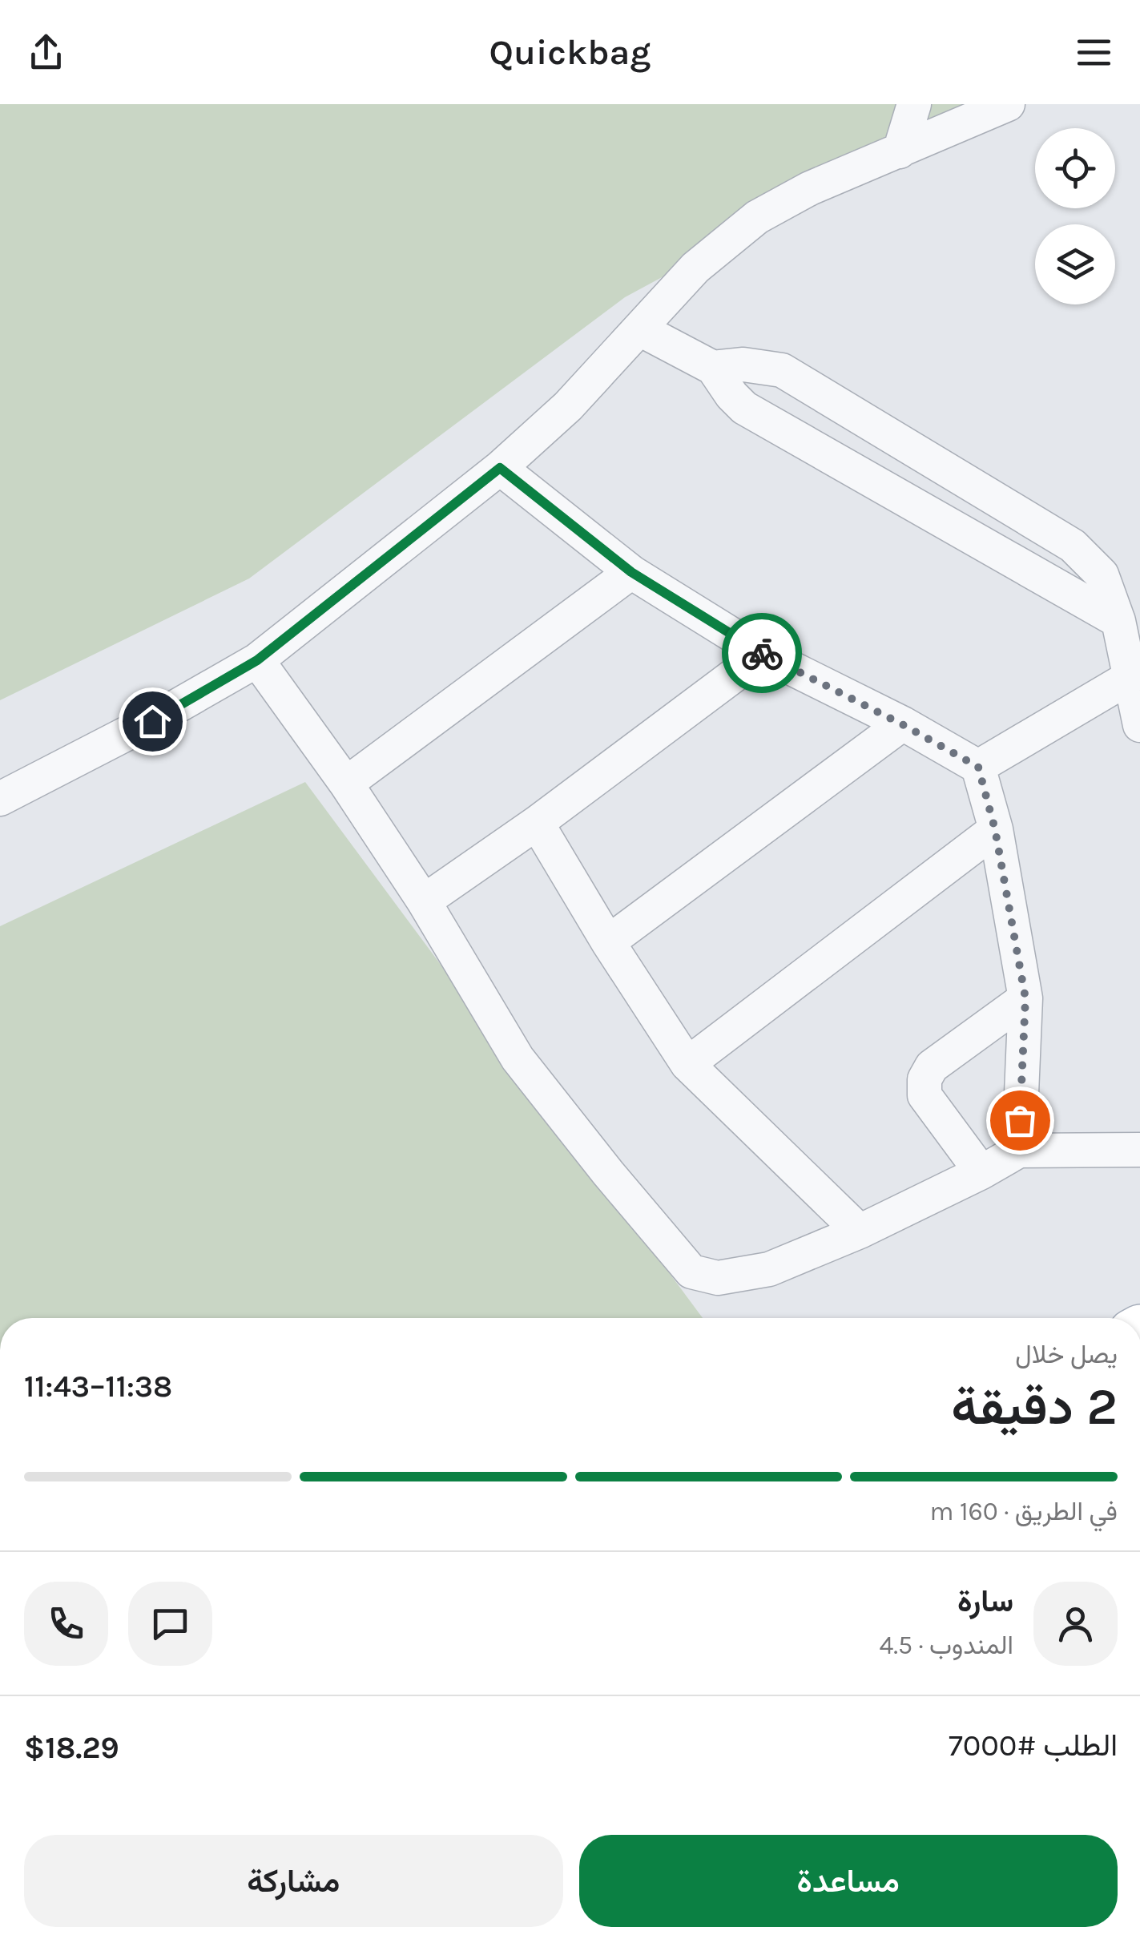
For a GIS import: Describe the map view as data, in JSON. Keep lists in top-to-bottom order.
{
  "page": {
    "header": "Quickbag",
    "heading": ["2 دقيقة", "يصل خلال", "11:38–11:43"],
    "panel": [
      "سارة",
      "المندوب · 4.5",
      "الطلب #7000",
      "$18.29"
    ],
    "bar": "في الطريق · 160 m",
    "buttons": ["مساعدة", "مشاركة"]
  }
}
